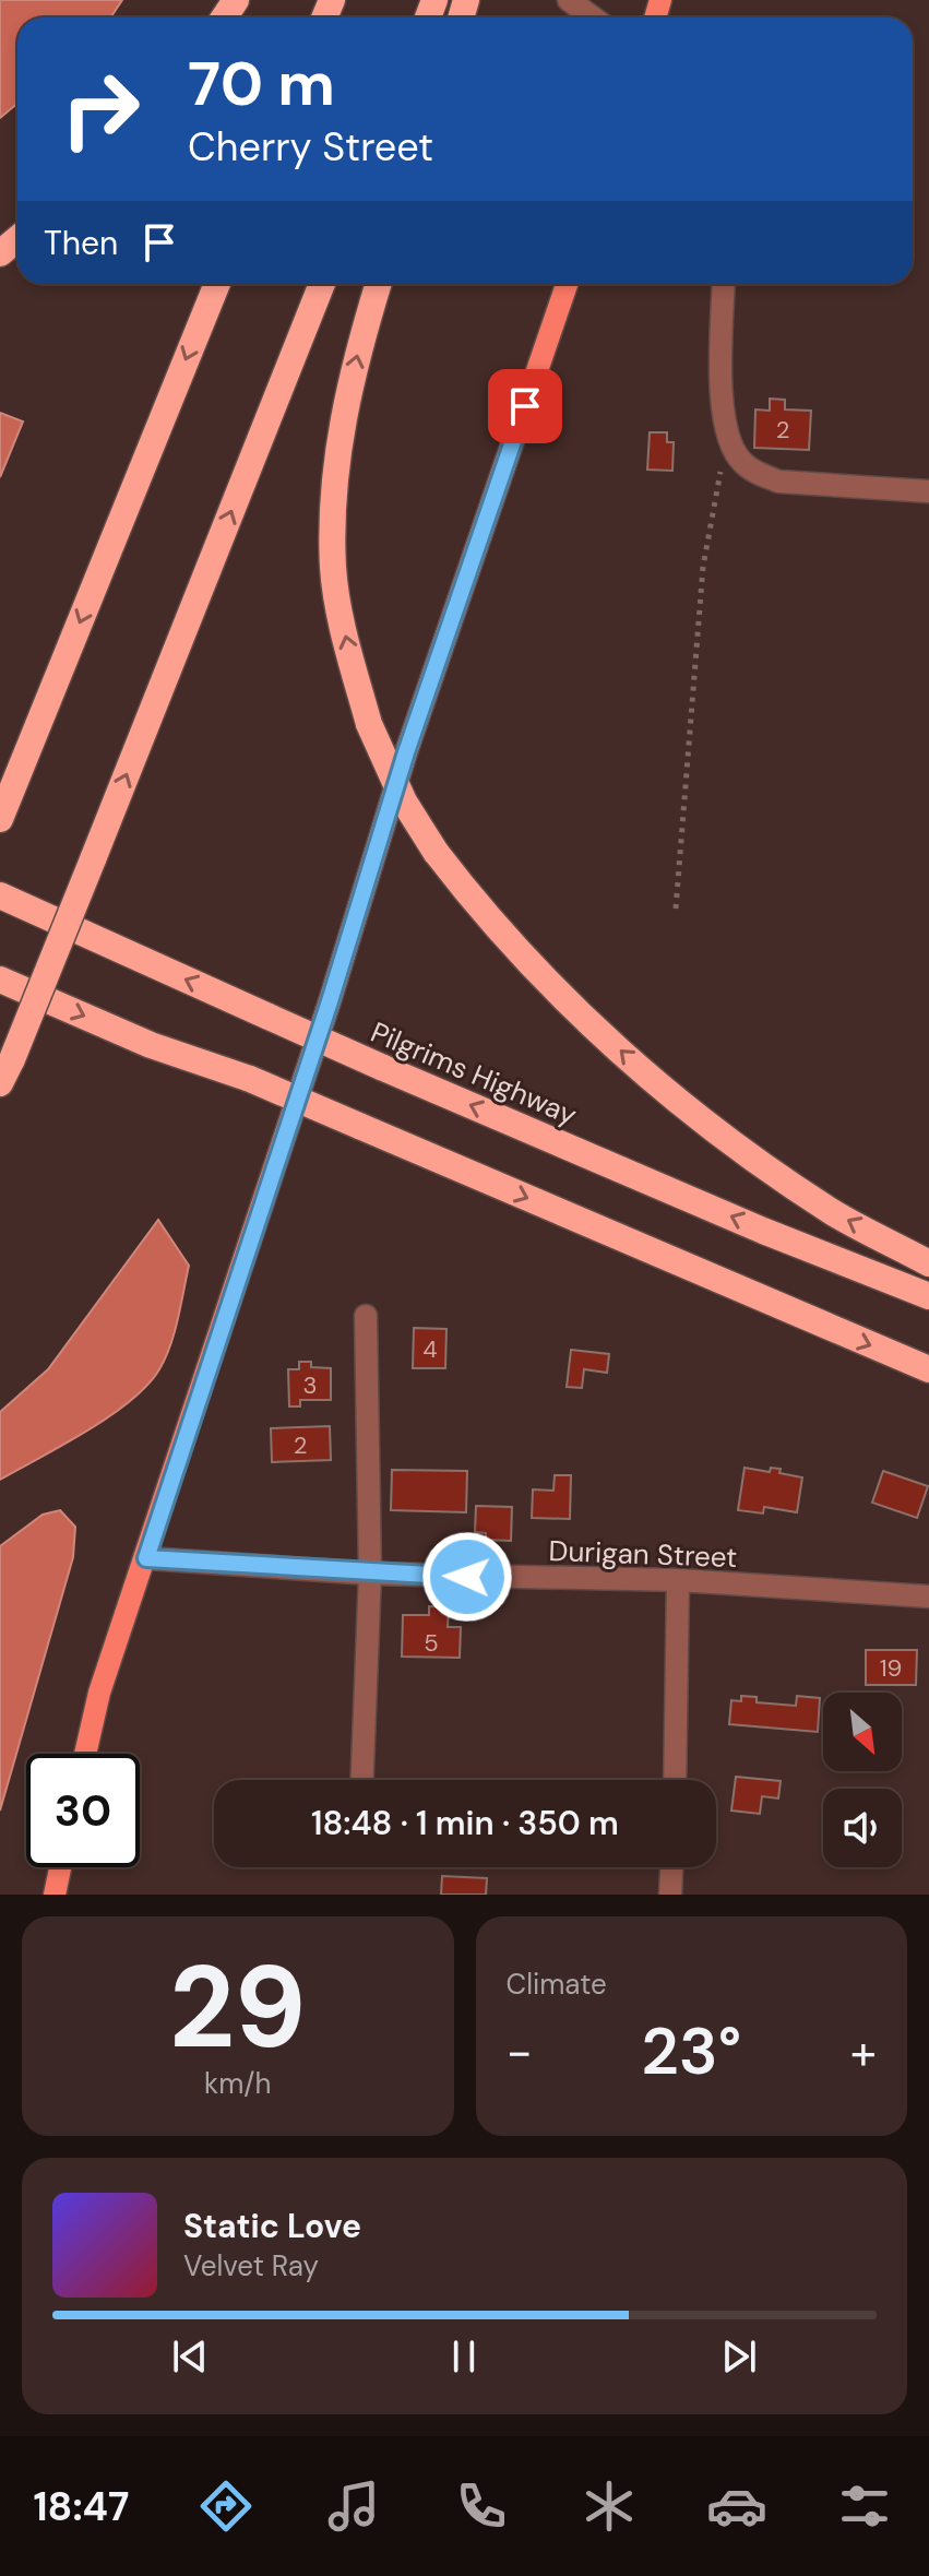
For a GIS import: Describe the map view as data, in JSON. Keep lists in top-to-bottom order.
{
  "streets": {
    "highway": ["Pilgrims Highway"],
    "street": ["Durigan Street"]
  },
  "house_numbers": [
    "2",
    "4",
    "3",
    "2",
    "5",
    "19"
  ],
  "north": "bottom right",
  "page": {
    "turn": ["70 m", "Cherry Street"],
    "then": "Then",
    "limit": "30",
    "trip": "18:48 · 1 min · 350 m",
    "tile": [
      ["29", "km/h"],
      "Climate"
    ],
    "heat": ["−", "23°", "+"],
    "song": ["Static Love", "Velvet Ray"],
    "tabs": "18:47"
  }
}
